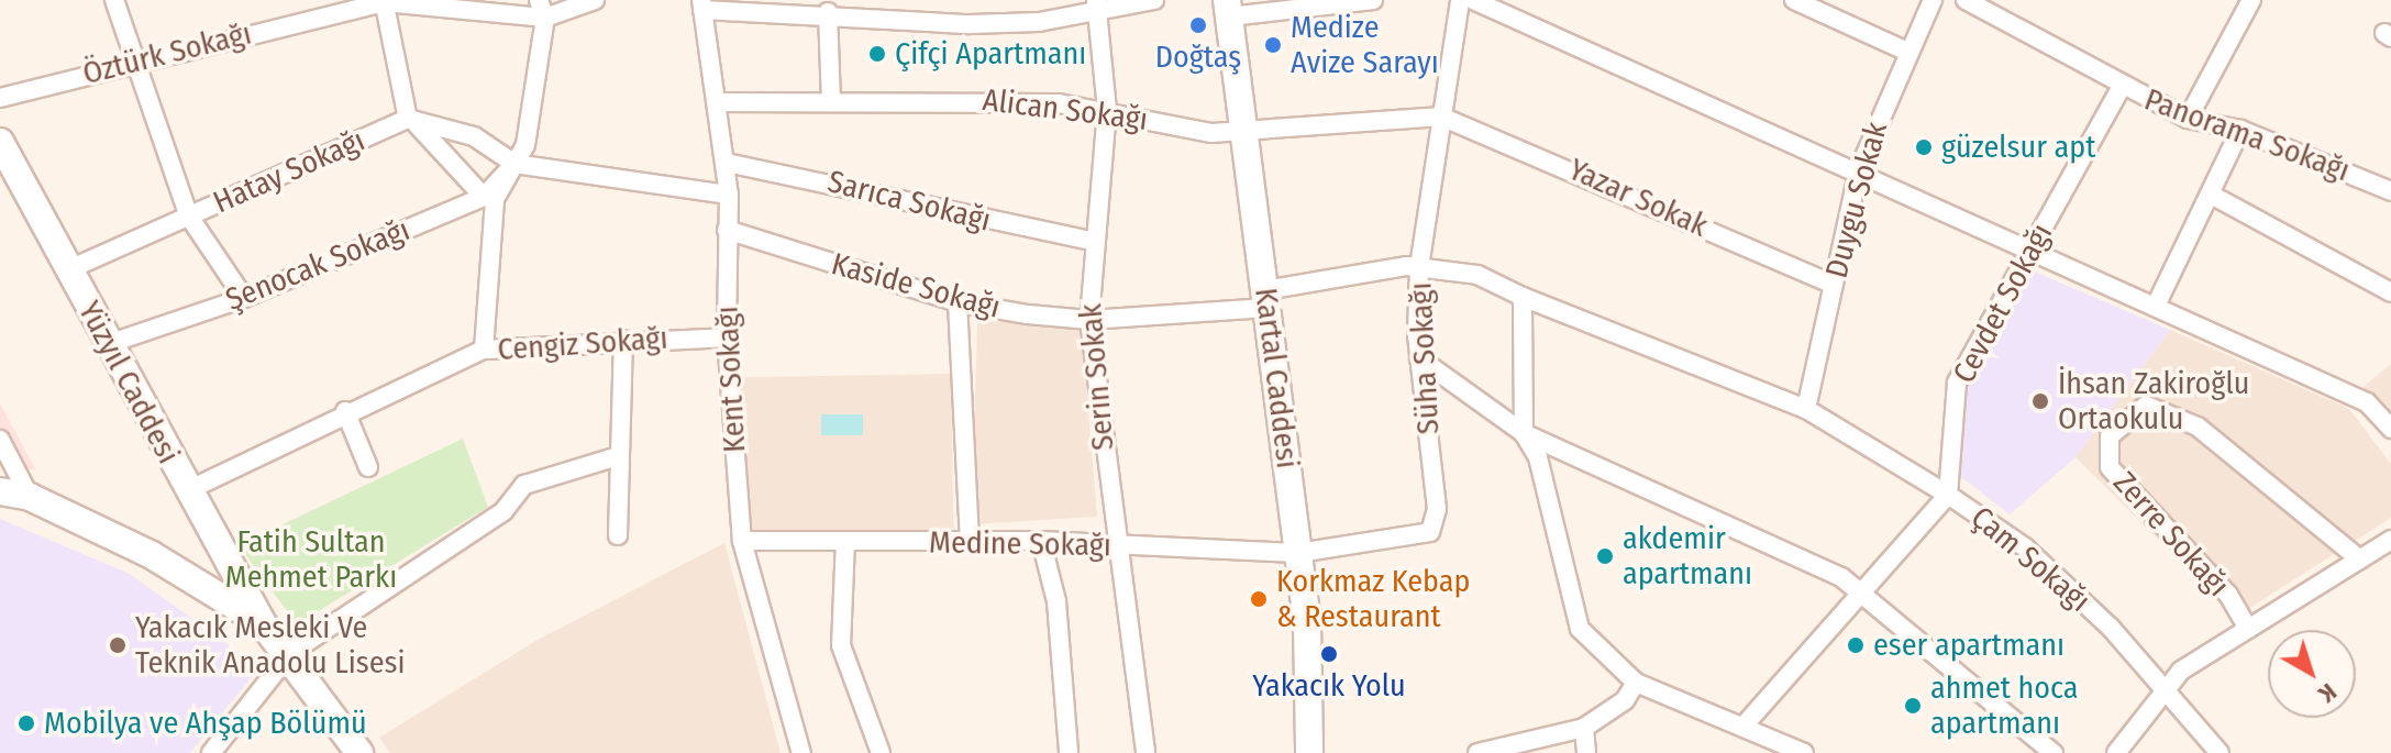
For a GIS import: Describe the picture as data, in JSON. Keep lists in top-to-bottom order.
{
  "streets": {
    "main road": ["Kartal Caddesi", "Yüzyıl Caddesi"],
    "street": [
      "Öztürk Sokağı",
      "Alican Sokağı",
      "Panorama Sokağı",
      "Hatay Sokağı",
      "Yazar Sokak",
      "Duygu Sokak",
      "Sarıca Sokağı",
      "Şenocak Sokağı",
      "Kaside Sokağı",
      "Cevdet Sokağı",
      "Cengiz Sokağı",
      "Süha Sokağı",
      "Serin Sokak",
      "Kent Sokağı",
      "Zerre Sokağı",
      "Medine Sokağı",
      "Çam Sokağı"
    ]
  },
  "crossings": [
    ["Alican Sokağı", "Yazar Sokak"],
    ["Alican Sokağı", "Süha Sokağı"],
    ["Alican Sokağı", "Serin Sokak"],
    ["Alican Sokağı", "Kartal Caddesi"],
    ["Alican Sokağı", "Kent Sokağı"],
    ["Panorama Sokağı", "Cevdet Sokağı"],
    ["Hatay Sokağı", "Yüzyıl Caddesi"],
    ["Yazar Sokak", "Duygu Sokak"],
    ["Yazar Sokak", "Süha Sokağı"],
    ["Duygu Sokak", "Çam Sokağı"],
    ["Sarıca Sokağı", "Serin Sokak"],
    ["Sarıca Sokağı", "Kent Sokağı"],
    ["Şenocak Sokağı", "Yüzyıl Caddesi"],
    ["Kaside Sokağı", "Süha Sokağı"],
    ["Kaside Sokağı", "Serin Sokak"],
    ["Kaside Sokağı", "Kartal Caddesi"],
    ["Kaside Sokağı", "Kent Sokağı"],
    ["Kaside Sokağı", "Çam Sokağı"],
    ["Cevdet Sokağı", "Çam Sokağı"],
    ["Cengiz Sokağı", "Kent Sokağı"],
    ["Cengiz Sokağı", "Yüzyıl Caddesi"],
    ["Süha Sokağı", "Kartal Caddesi"],
    ["Süha Sokağı", "Medine Sokağı"],
    ["Serin Sokak", "Medine Sokağı"],
    ["Kartal Caddesi", "Medine Sokağı"],
    ["Kent Sokağı", "Medine Sokağı"]
  ],
  "parks": ["Fatih Sultan Mehmet Parkı"],
  "places": [
    "Doğtaş",
    "Medize Avize Sarayı",
    "Çifçi Apartmanı",
    "güzelsur apt",
    "İhsan Zakiroğlu Ortaokulu",
    "akdemir apartmanı",
    "Korkmaz Kebap & Restaurant",
    "Yakacık Mesleki Ve Teknik Anadolu Lisesi",
    "eser apartmanı",
    "Yakacık Yolu",
    "ahmet hoca apartmanı",
    "Mobilya ve Ahşap Bölümü"
  ],
  "north": "bottom right"
}
